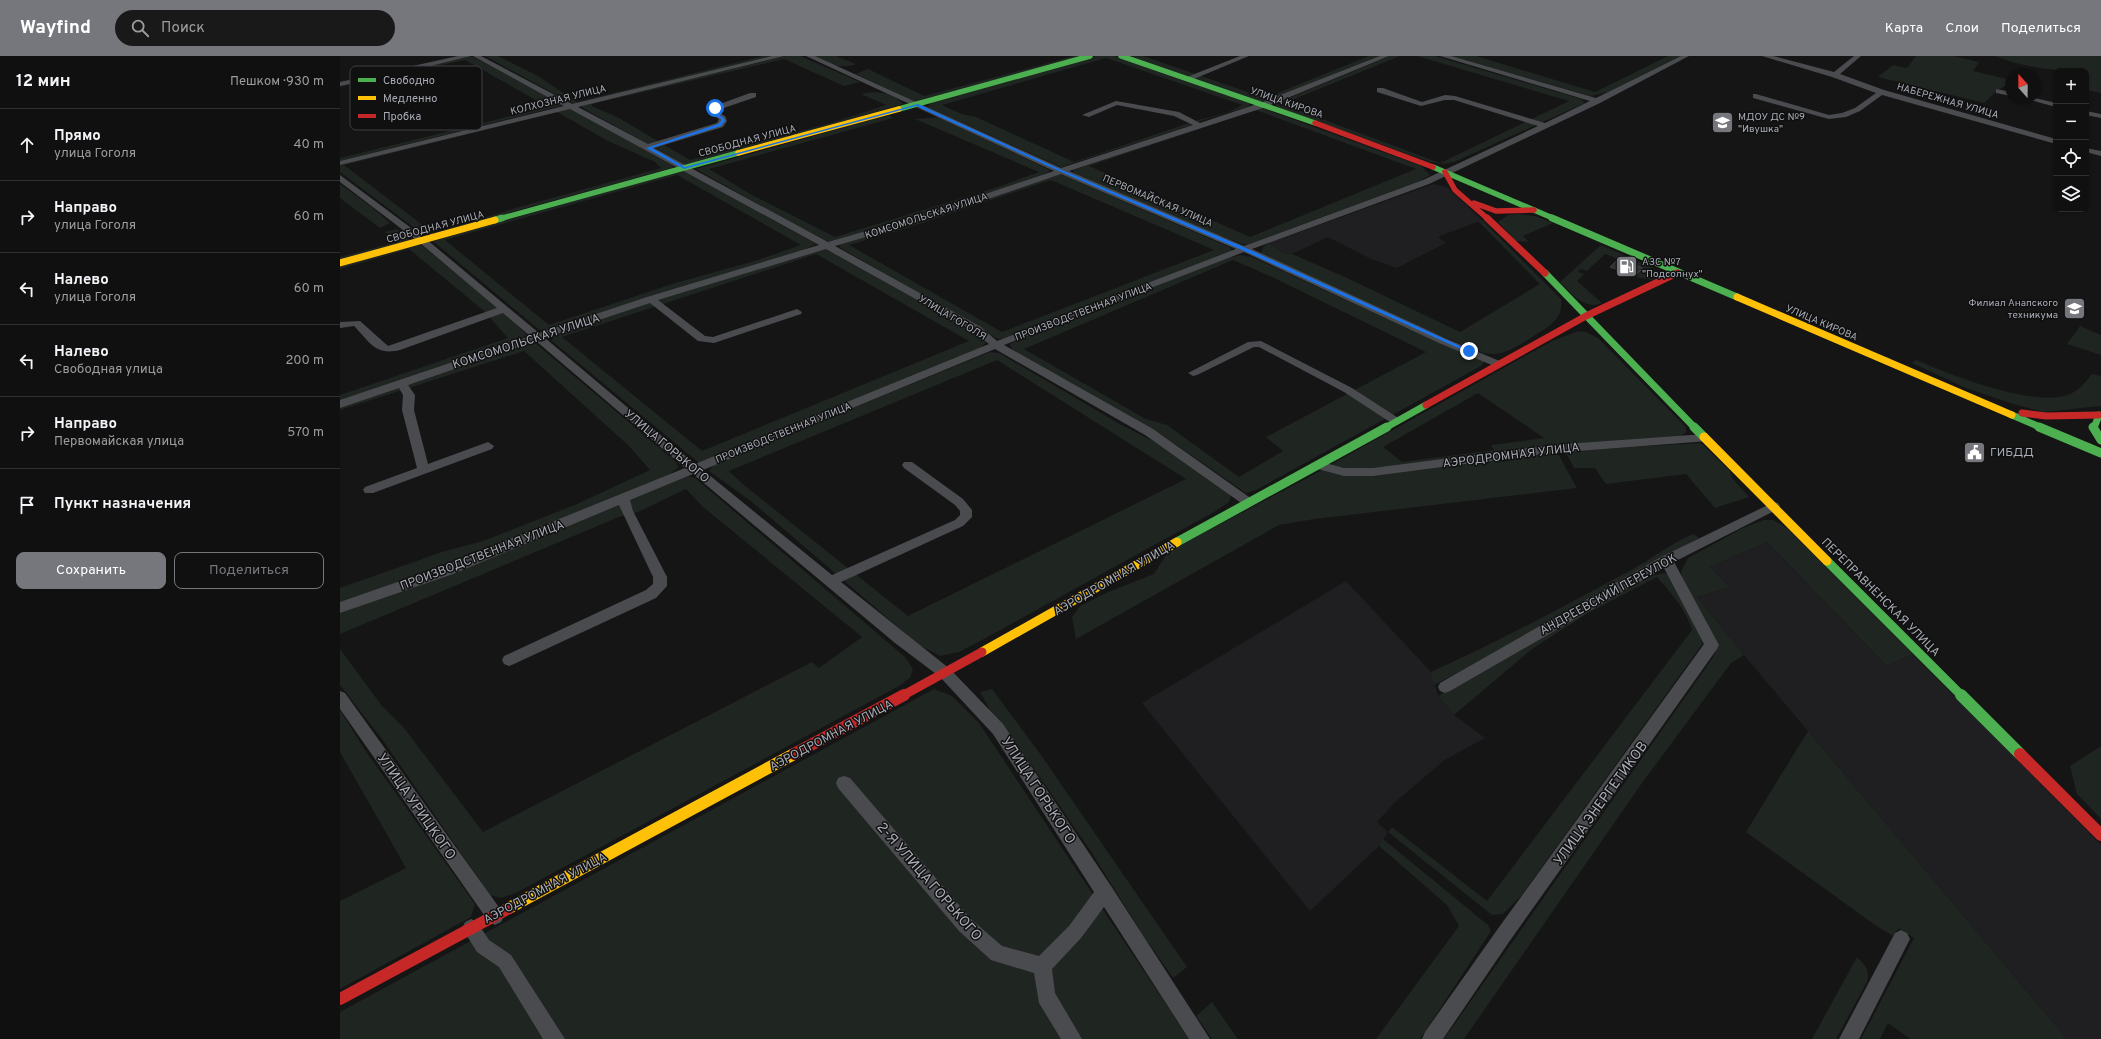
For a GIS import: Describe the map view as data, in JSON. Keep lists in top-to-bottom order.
{
  "streets": {
    "street": [
      "КОЛХОЗНАЯ УЛИЦА",
      "НАБЕРЕЖНАЯ УЛИЦА",
      "УЛИЦА КИРОВА",
      "СВОБОДНАЯ УЛИЦА",
      "ПЕРВОМАЙСКАЯ УЛИЦА",
      "КОМСОМОЛЬСКАЯ УЛИЦА",
      "ПРОИЗВОДСТВЕННАЯ УЛИЦА",
      "УЛИЦА ГОГОЛЯ",
      "УЛИЦА ГОРЬКОГО",
      "АЭРОДРОМНАЯ УЛИЦА",
      "АНДРЕЕВСКИЙ ПЕРЕУЛОК",
      "ПЕРЕПРАВНЕНСКАЯ УЛИЦА",
      "УЛИЦА ЭНЕРГЕТИКОВ",
      "УЛИЦА УРИЦКОГО",
      "2-Я УЛИЦА ГОРЬКОГО"
    ]
  },
  "crossings": [
    ["КОЛХОЗНАЯ УЛИЦА", "УЛИЦА ГОГОЛЯ"],
    ["УЛИЦА КИРОВА", "КОМСОМОЛЬСКАЯ УЛИЦА"],
    ["УЛИЦА КИРОВА", "ПРОИЗВОДСТВЕННАЯ УЛИЦА"],
    ["УЛИЦА КИРОВА", "АЭРОДРОМНАЯ УЛИЦА"],
    ["УЛИЦА КИРОВА", "ПЕРЕПРАВНЕНСКАЯ УЛИЦА"],
    ["СВОБОДНАЯ УЛИЦА", "ПЕРВОМАЙСКАЯ УЛИЦА"],
    ["СВОБОДНАЯ УЛИЦА", "УЛИЦА ГОГОЛЯ"],
    ["СВОБОДНАЯ УЛИЦА", "УЛИЦА ГОРЬКОГО"],
    ["ПЕРВОМАЙСКАЯ УЛИЦА", "КОМСОМОЛЬСКАЯ УЛИЦА"],
    ["ПЕРВОМАЙСКАЯ УЛИЦА", "ПРОИЗВОДСТВЕННАЯ УЛИЦА"],
    ["ПЕРВОМАЙСКАЯ УЛИЦА", "АЭРОДРОМНАЯ УЛИЦА"],
    ["КОМСОМОЛЬСКАЯ УЛИЦА", "УЛИЦА ГОГОЛЯ"],
    ["КОМСОМОЛЬСКАЯ УЛИЦА", "УЛИЦА ГОРЬКОГО"],
    ["ПРОИЗВОДСТВЕННАЯ УЛИЦА", "УЛИЦА ГОГОЛЯ"],
    ["ПРОИЗВОДСТВЕННАЯ УЛИЦА", "УЛИЦА ГОРЬКОГО"],
    ["УЛИЦА ГОГОЛЯ", "АЭРОДРОМНАЯ УЛИЦА"],
    ["УЛИЦА ГОРЬКОГО", "АЭРОДРОМНАЯ УЛИЦА"],
    ["АЭРОДРОМНАЯ УЛИЦА", "ПЕРЕПРАВНЕНСКАЯ УЛИЦА"],
    ["АЭРОДРОМНАЯ УЛИЦА", "УЛИЦА УРИЦКОГО"],
    ["АНДРЕЕВСКИЙ ПЕРЕУЛОК", "ПЕРЕПРАВНЕНСКАЯ УЛИЦА"],
    ["АНДРЕЕВСКИЙ ПЕРЕУЛОК", "УЛИЦА ЭНЕРГЕТИКОВ"]
  ],
  "places": {
    "school or university": ["МДОУ ДС №9 \"Ивушка\"", "Филиал Анапского техникума"],
    "fuel station": ["АЗС №7 \"Подсолнух\""],
    "public building": ["ГИБДД"]
  },
  "legend": ["Свободно", "Медленно", "Пробка"],
  "north": "top",
  "page": {
    "header": "Wayfind",
    "search": "Поиск",
    "nav": ["Карта", "Слои", "Поделиться"],
    "heading": ["12 мин", "Пешком · 930 m"],
    "map_buttons": ["+", "−"],
    "list": [
      ["Прямо", "улица Гоголя", "40 m"],
      ["Направо", "улица Гоголя", "60 m"],
      ["Налево", "улица Гоголя", "60 m"],
      ["Налево", "Свободная улица", "200 m"],
      ["Направо", "Первомайская улица", "570 m"],
      "Пункт назначения"
    ],
    "buttons": ["Сохранить", "Поделиться"]
  }
}
